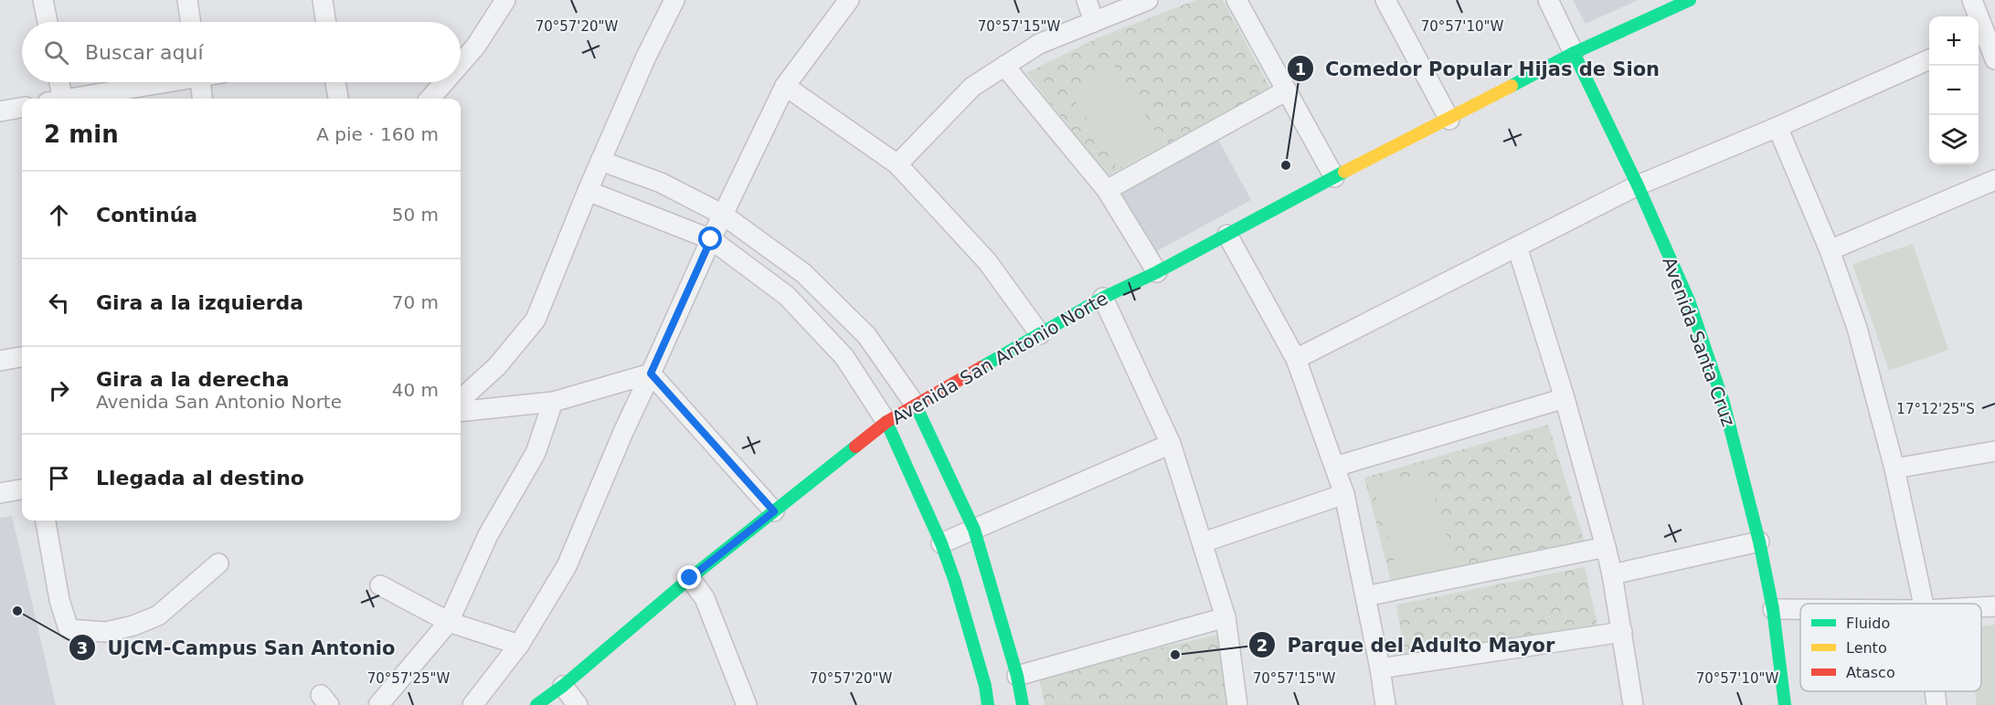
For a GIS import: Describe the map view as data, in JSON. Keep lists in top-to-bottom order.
{
  "streets": {
    "street": ["Avenida Santa Cruz", "Avenida San Antonio Norte"]
  },
  "crossings": [
    ["Avenida Santa Cruz", "Avenida San Antonio Norte"]
  ],
  "places": ["Comedor Popular Hijas de Sion", "UJCM-Campus San Antonio", "Parque del Adulto Mayor"],
  "legend": ["Fluido", "Lento", "Atasco"],
  "page": {
    "map_buttons": ["+", "−"],
    "search": "Buscar aquí",
    "heading": ["2 min", "A pie · 160 m"],
    "list": [
      ["Continúa", "50 m"],
      ["Gira a la izquierda", "70 m"],
      ["Gira a la derecha", "Avenida San Antonio Norte", "40 m"],
      "Llegada al destino"
    ]
  },
  "coordinates": [
    "70°57'20\"W",
    "70°57'15\"W",
    "70°57'10\"W",
    "17°12'25\"S",
    "70°57'25\"W"
  ]
}
